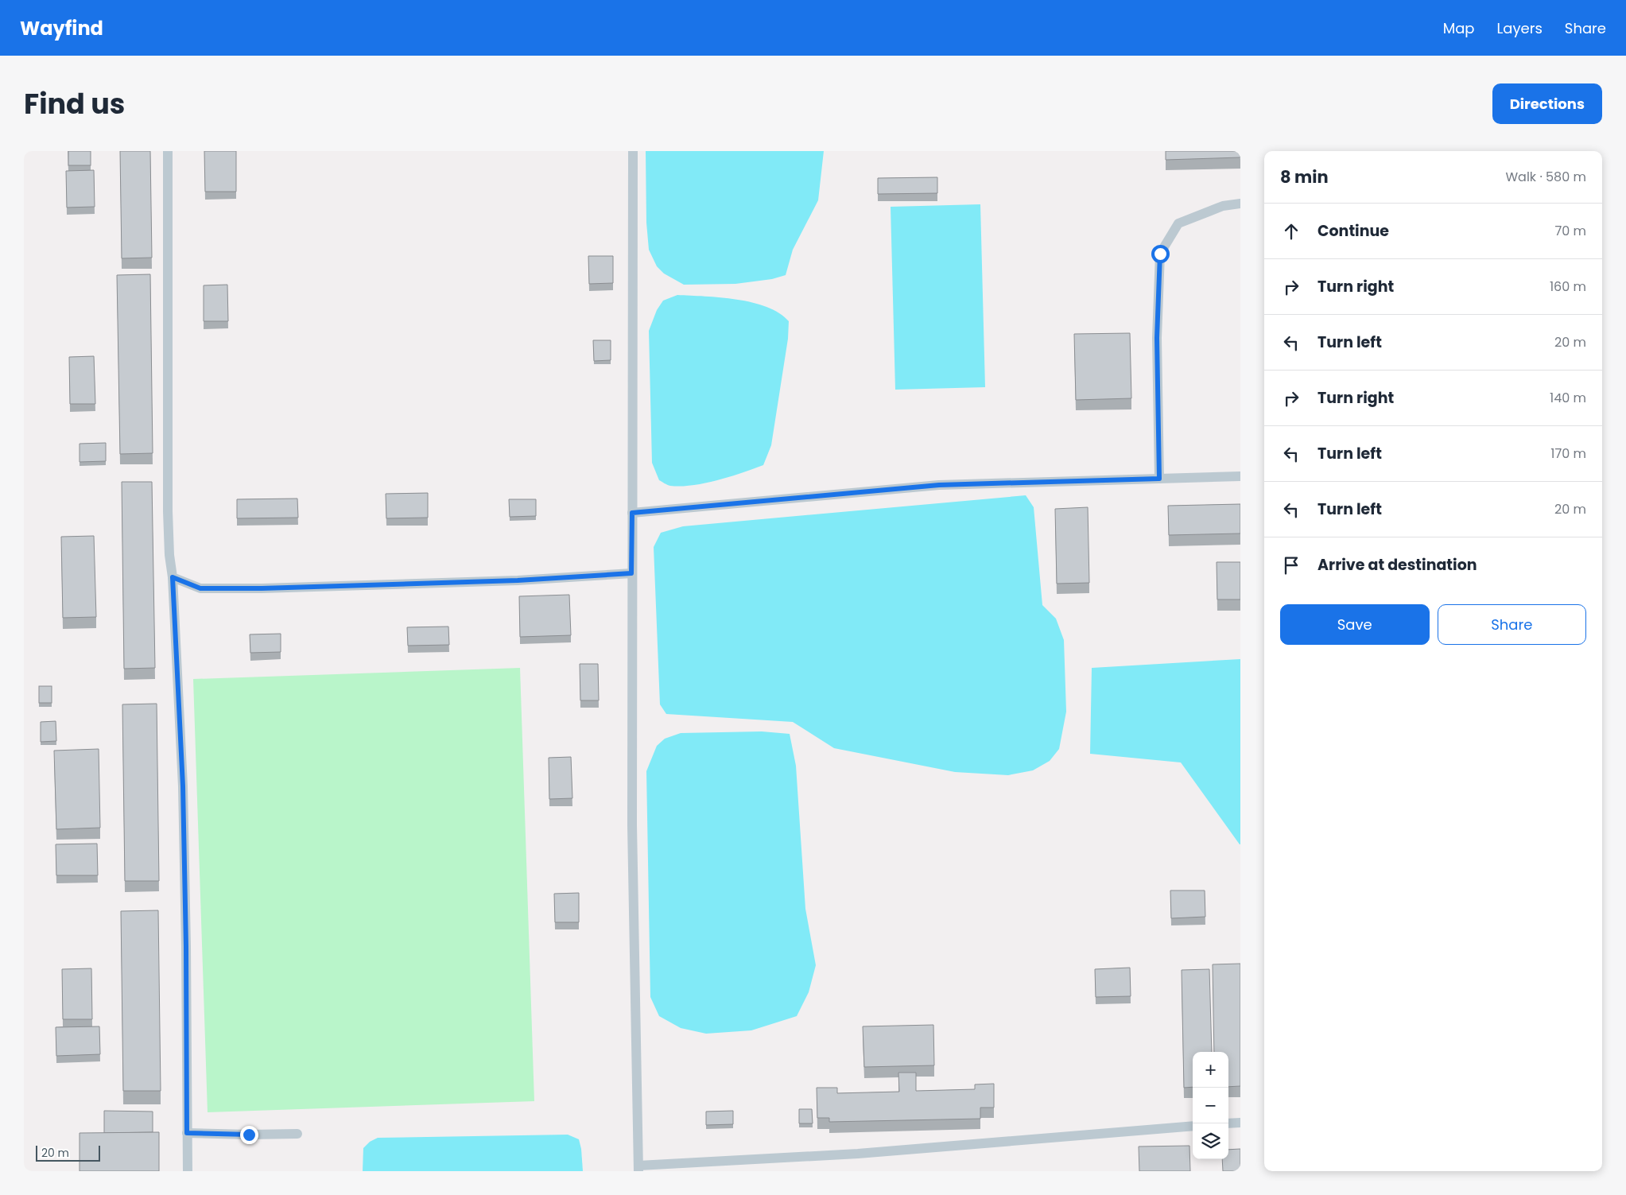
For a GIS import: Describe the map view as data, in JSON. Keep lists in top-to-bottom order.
{
  "scale_bar": "20 m",
  "page": {
    "header": "Wayfind",
    "nav": ["Map", "Layers", "Share"],
    "title": "Find us",
    "buttons": [
      "Directions",
      ["Save", "Share"]
    ],
    "heading": ["8 min", "Walk · 580 m"],
    "list": [
      ["Continue", "70 m"],
      ["Turn right", "160 m"],
      ["Turn left", "20 m"],
      ["Turn right", "140 m"],
      ["Turn left", "170 m"],
      ["Turn left", "20 m"],
      "Arrive at destination"
    ],
    "map_buttons": ["+", "−"],
    "scale": "20 m"
  }
}
